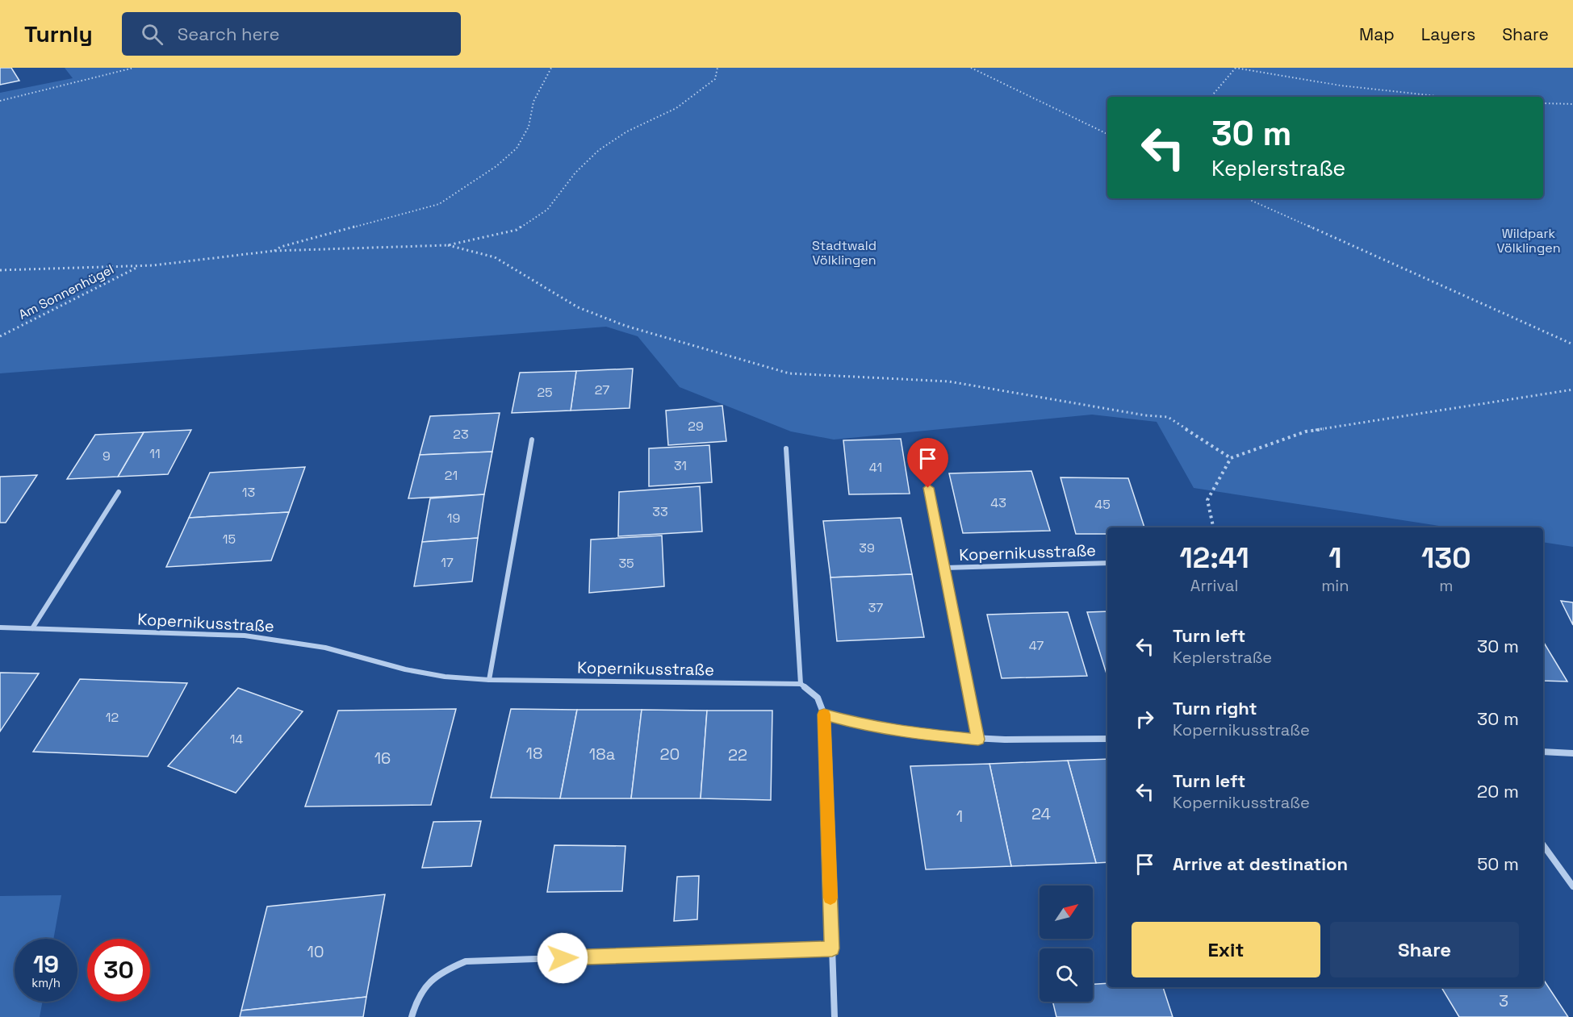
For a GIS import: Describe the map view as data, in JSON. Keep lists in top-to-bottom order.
{
  "streets": {
    "street": ["Kopernikusstraße"],
    "path": ["Am Sonnenhügel"]
  },
  "parks": ["Wildpark Völklingen", "Stadtwald Völklingen"],
  "house_numbers": [
    "27",
    "25",
    "29",
    "23",
    "11",
    "9",
    "31",
    "41",
    "21",
    "13",
    "43",
    "45",
    "33",
    "19",
    "15",
    "39",
    "17",
    "35",
    "37",
    "47",
    "12",
    "14",
    "18",
    "18a",
    "20",
    "22",
    "16",
    "24",
    "1",
    "10",
    "3"
  ],
  "north": "top right",
  "page": {
    "header": "Turnly",
    "search": "Search here",
    "nav": ["Map", "Layers", "Share"],
    "turn": ["30 m", "Keplerstraße"],
    "eta": [
      "12:41",
      "Arrival",
      "1",
      "min",
      "130",
      "m"
    ],
    "list": [
      {
        "name": "Turn left",
        "note": "Keplerstraße",
        "value": "30 m"
      },
      {
        "name": "Turn right",
        "note": "Kopernikusstraße",
        "value": "30 m"
      },
      {
        "name": "Turn left",
        "note": "Kopernikusstraße",
        "value": "20 m"
      },
      {
        "name": "Arrive at destination",
        "value": "50 m"
      }
    ],
    "buttons": ["Exit", "Share"],
    "speed": "19 km/h",
    "limit": "30"
  }
}
